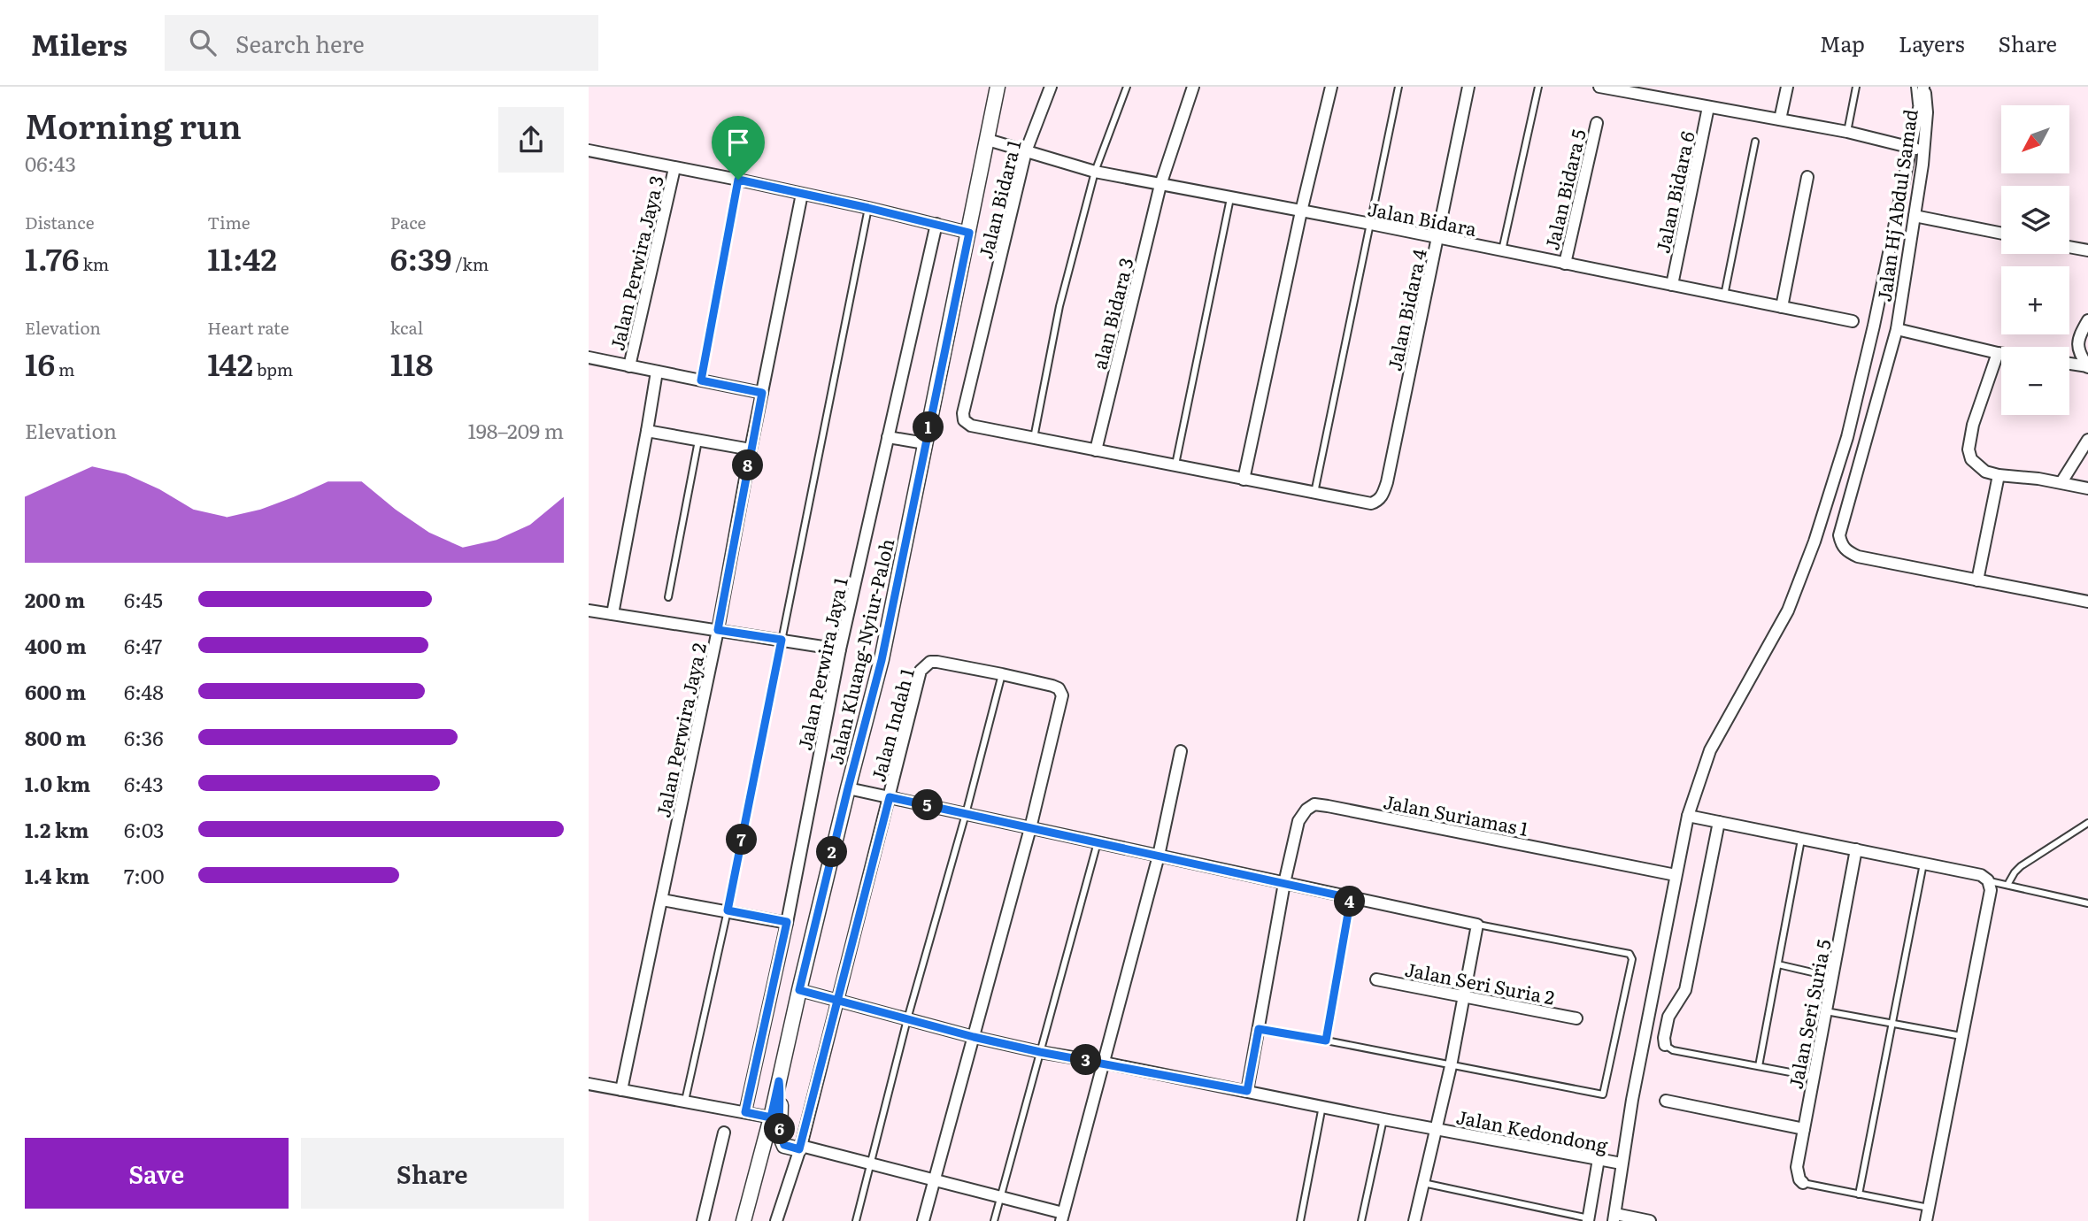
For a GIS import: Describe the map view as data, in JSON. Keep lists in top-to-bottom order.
{
  "streets": {
    "street": [
      "Jalan Bidara 5",
      "Jalan Bidara 6",
      "Jalan Bidara 1",
      "Jalan Hj Abdul Samad",
      "Jalan Bidara",
      "Jalan Perwira Jaya 3",
      "Jalan Bidara 4",
      "alan Bidara 3",
      "Jalan Kluang-Nyiur-Paloh",
      "Jalan Perwira Jaya 1",
      "Jalan Indah 1",
      "Jalan Perwira Jaya 2",
      "Jalan Suriamas 1",
      "Jalan Seri Suria 2",
      "Jalan Seri Suria 5",
      "Jalan Kedondong"
    ]
  },
  "crossings": [
    ["Jalan Bidara 5", "Jalan Bidara"],
    ["Jalan Bidara 6", "Jalan Bidara"],
    ["Jalan Bidara 1", "Jalan Bidara"],
    ["Jalan Bidara", "Jalan Bidara 4"],
    ["Jalan Bidara", "alan Bidara 3"],
    ["Jalan Bidara", "Jalan Kluang-Nyiur-Paloh"],
    ["Jalan Kluang-Nyiur-Paloh", "Jalan Kedondong"]
  ],
  "north": "bottom left",
  "page": {
    "header": "Milers",
    "search": "Search here",
    "nav": ["Map", "Layers", "Share"],
    "heading": ["Morning run", "06:43"],
    "map_buttons": ["+", "−"],
    "stats": [
      ["Distance", "1.76 km"],
      ["Time", "11:42"],
      ["Pace", "6:39 /km"],
      ["Elevation", "16 m"],
      ["Heart rate", "142 bpm"],
      ["kcal", "118"]
    ],
    "chart": ["Elevation", "198–209 m"],
    "pins": [
      "1",
      "8",
      "5",
      "7",
      "2",
      "4",
      "3",
      "6"
    ],
    "list": [
      {
        "name": "200 m",
        "note": "6:45"
      },
      {
        "name": "400 m",
        "note": "6:47"
      },
      {
        "name": "600 m",
        "note": "6:48"
      },
      {
        "name": "800 m",
        "note": "6:36"
      },
      {
        "name": "1.0 km",
        "note": "6:43"
      },
      {
        "name": "1.2 km",
        "note": "6:03"
      },
      {
        "name": "1.4 km",
        "note": "7:00"
      }
    ],
    "buttons": ["Save", "Share"]
  }
}
